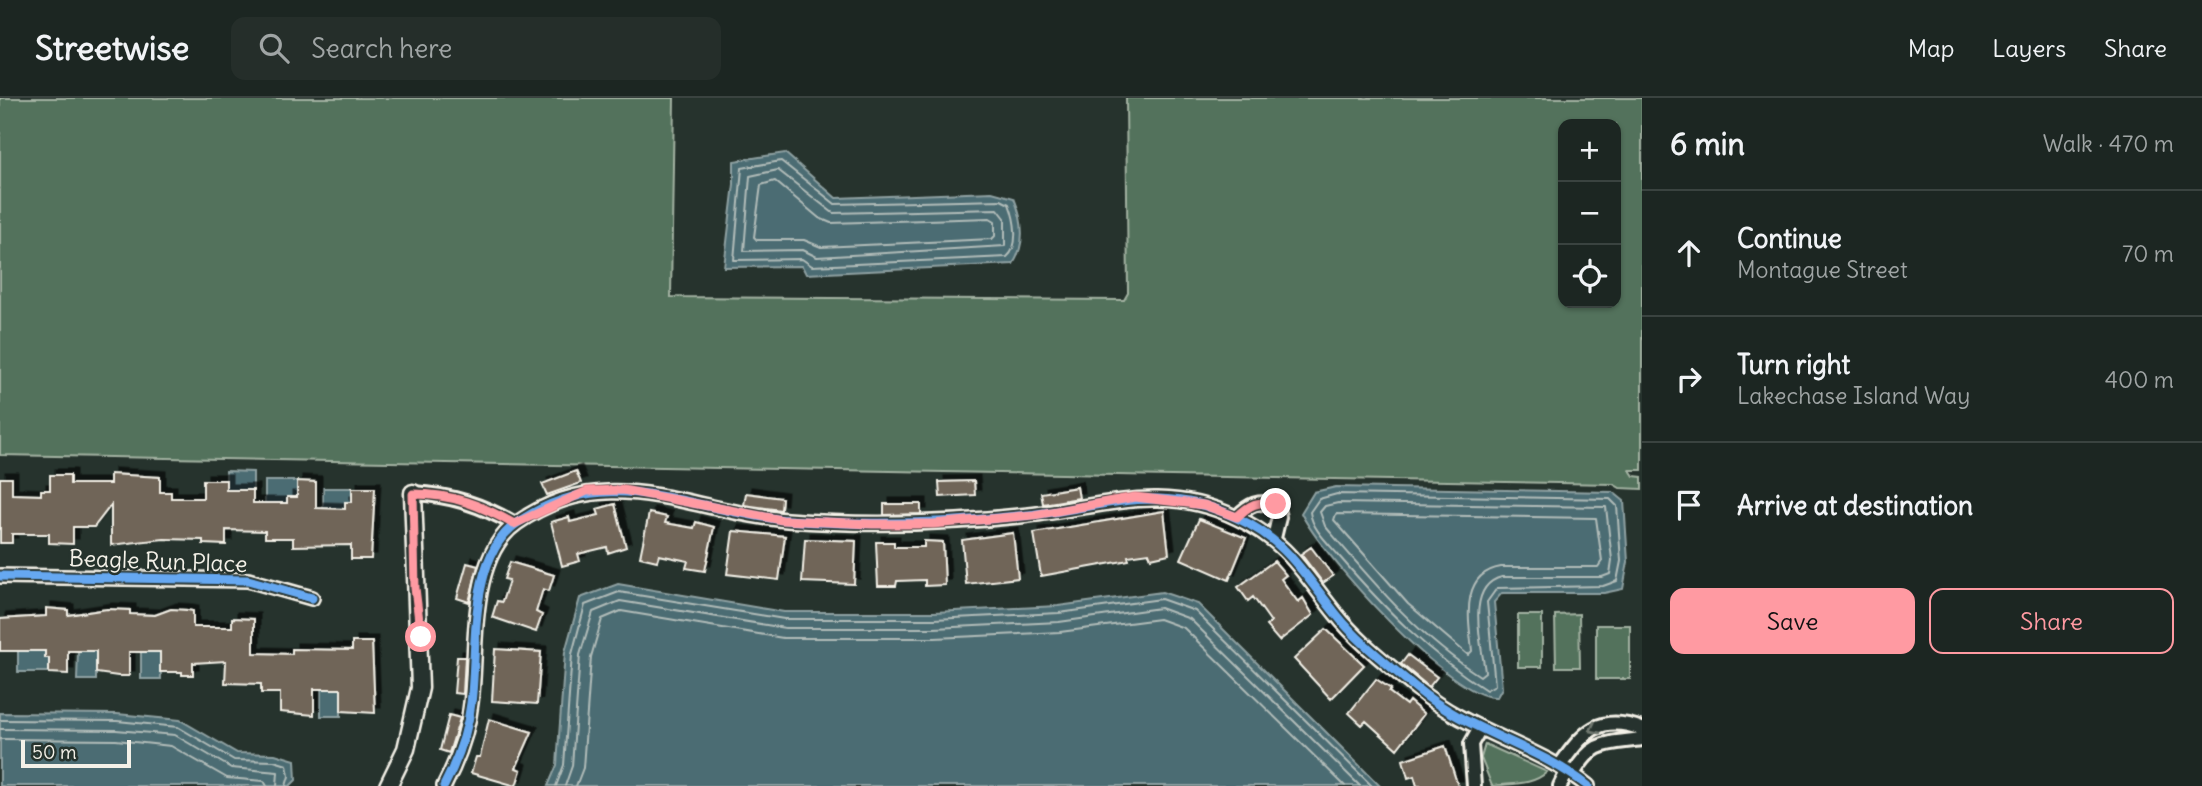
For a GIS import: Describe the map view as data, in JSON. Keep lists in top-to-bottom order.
{
  "streets": {
    "street": ["Beagle Run Place"]
  },
  "scale_bar": "50 m",
  "page": {
    "header": "Streetwise",
    "search": "Search here",
    "nav": ["Map", "Layers", "Share"],
    "heading": ["6 min", "Walk · 470 m"],
    "map_buttons": ["+", "−"],
    "list": [
      ["Continue", "Montague Street", "70 m"],
      ["Turn right", "Lakechase Island Way", "400 m"],
      "Arrive at destination"
    ],
    "buttons": ["Save", "Share"],
    "scale": "50 m"
  }
}
